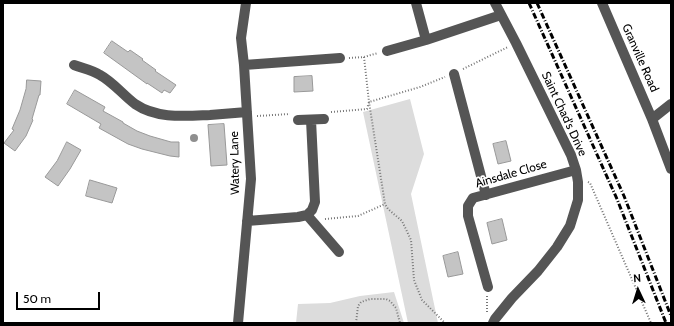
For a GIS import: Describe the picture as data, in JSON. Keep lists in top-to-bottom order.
{
  "streets": {
    "street": [
      "Granville Road",
      "Saint Chad's Drive",
      "Watery Lane",
      "Ainsdale Close"
    ]
  },
  "crossings": [
    ["Saint Chad's Drive", "Ainsdale Close"]
  ],
  "scale_bar": "50 m",
  "north": "top"
}
